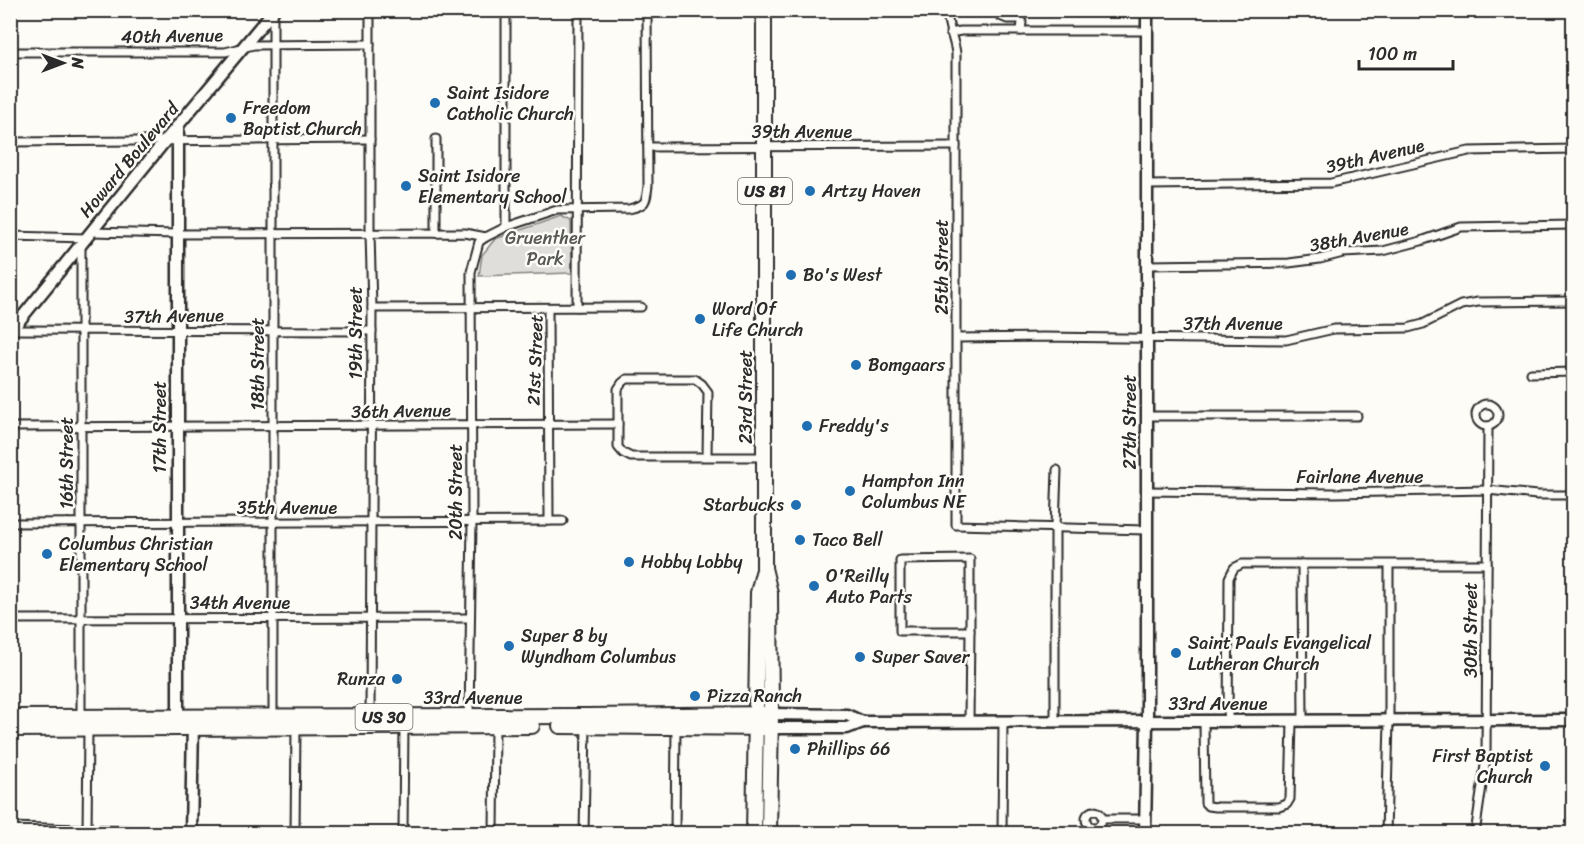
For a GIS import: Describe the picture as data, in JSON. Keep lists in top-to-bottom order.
{
  "streets": {
    "highway": [
      "US 81",
      "23rd Street",
      "33rd Avenue",
      "US 30"
    ],
    "street": [
      "40th Avenue",
      "39th Avenue",
      "Howard Boulevard",
      "38th Avenue",
      "25th Street",
      "37th Avenue",
      "19th Street",
      "21st Street",
      "18th Street",
      "36th Avenue",
      "27th Street",
      "17th Street",
      "16th Street",
      "Fairlane Avenue",
      "20th Street",
      "35th Avenue",
      "34th Avenue",
      "30th Street"
    ]
  },
  "crossings": [
    ["40th Avenue", "Howard Boulevard"],
    ["40th Avenue", "19th Street"],
    ["40th Avenue", "18th Street"],
    ["39th Avenue", "25th Street"],
    ["39th Avenue", "23rd Street"],
    ["39th Avenue", "27th Street"],
    ["Howard Boulevard", "37th Avenue"],
    ["Howard Boulevard", "18th Street"],
    ["Howard Boulevard", "17th Street"],
    ["Howard Boulevard", "16th Street"],
    ["38th Avenue", "27th Street"],
    ["25th Street", "37th Avenue"],
    ["37th Avenue", "19th Street"],
    ["37th Avenue", "18th Street"],
    ["37th Avenue", "27th Street"],
    ["37th Avenue", "17th Street"],
    ["37th Avenue", "16th Street"],
    ["19th Street", "36th Avenue"],
    ["19th Street", "35th Avenue"],
    ["19th Street", "34th Avenue"],
    ["19th Street", "33rd Avenue"],
    ["21st Street", "36th Avenue"],
    ["21st Street", "35th Avenue"],
    ["18th Street", "36th Avenue"],
    ["18th Street", "35th Avenue"],
    ["18th Street", "34th Avenue"],
    ["18th Street", "33rd Avenue"],
    ["23rd Street", "33rd Avenue"],
    ["36th Avenue", "17th Street"],
    ["36th Avenue", "16th Street"],
    ["36th Avenue", "20th Street"],
    ["27th Street", "Fairlane Avenue"],
    ["27th Street", "33rd Avenue"],
    ["17th Street", "35th Avenue"],
    ["17th Street", "34th Avenue"],
    ["17th Street", "33rd Avenue"],
    ["16th Street", "35th Avenue"],
    ["16th Street", "34th Avenue"],
    ["16th Street", "33rd Avenue"],
    ["Fairlane Avenue", "30th Street"],
    ["20th Street", "35th Avenue"],
    ["20th Street", "34th Avenue"],
    ["20th Street", "33rd Avenue"],
    ["30th Street", "33rd Avenue"]
  ],
  "parks": ["Gruenther Park"],
  "places": [
    "Saint Isidore Catholic Church",
    "Freedom Baptist Church",
    "Saint Isidore Elementary School",
    "Artzy Haven",
    "Bo's West",
    "Word Of Life Church",
    "Bomgaars",
    "Freddy's",
    "Hampton Inn Columbus NE",
    "Starbucks",
    "Taco Bell",
    "Columbus Christian Elementary School",
    "Hobby Lobby",
    "O'Reilly Auto Parts",
    "Super 8 by Wyndham Columbus",
    "Saint Pauls Evangelical Lutheran Church",
    "Super Saver",
    "Runza",
    "Pizza Ranch",
    "Phillips 66",
    "First Baptist Church"
  ],
  "scale_bar": "100 m",
  "north": "right"
}
